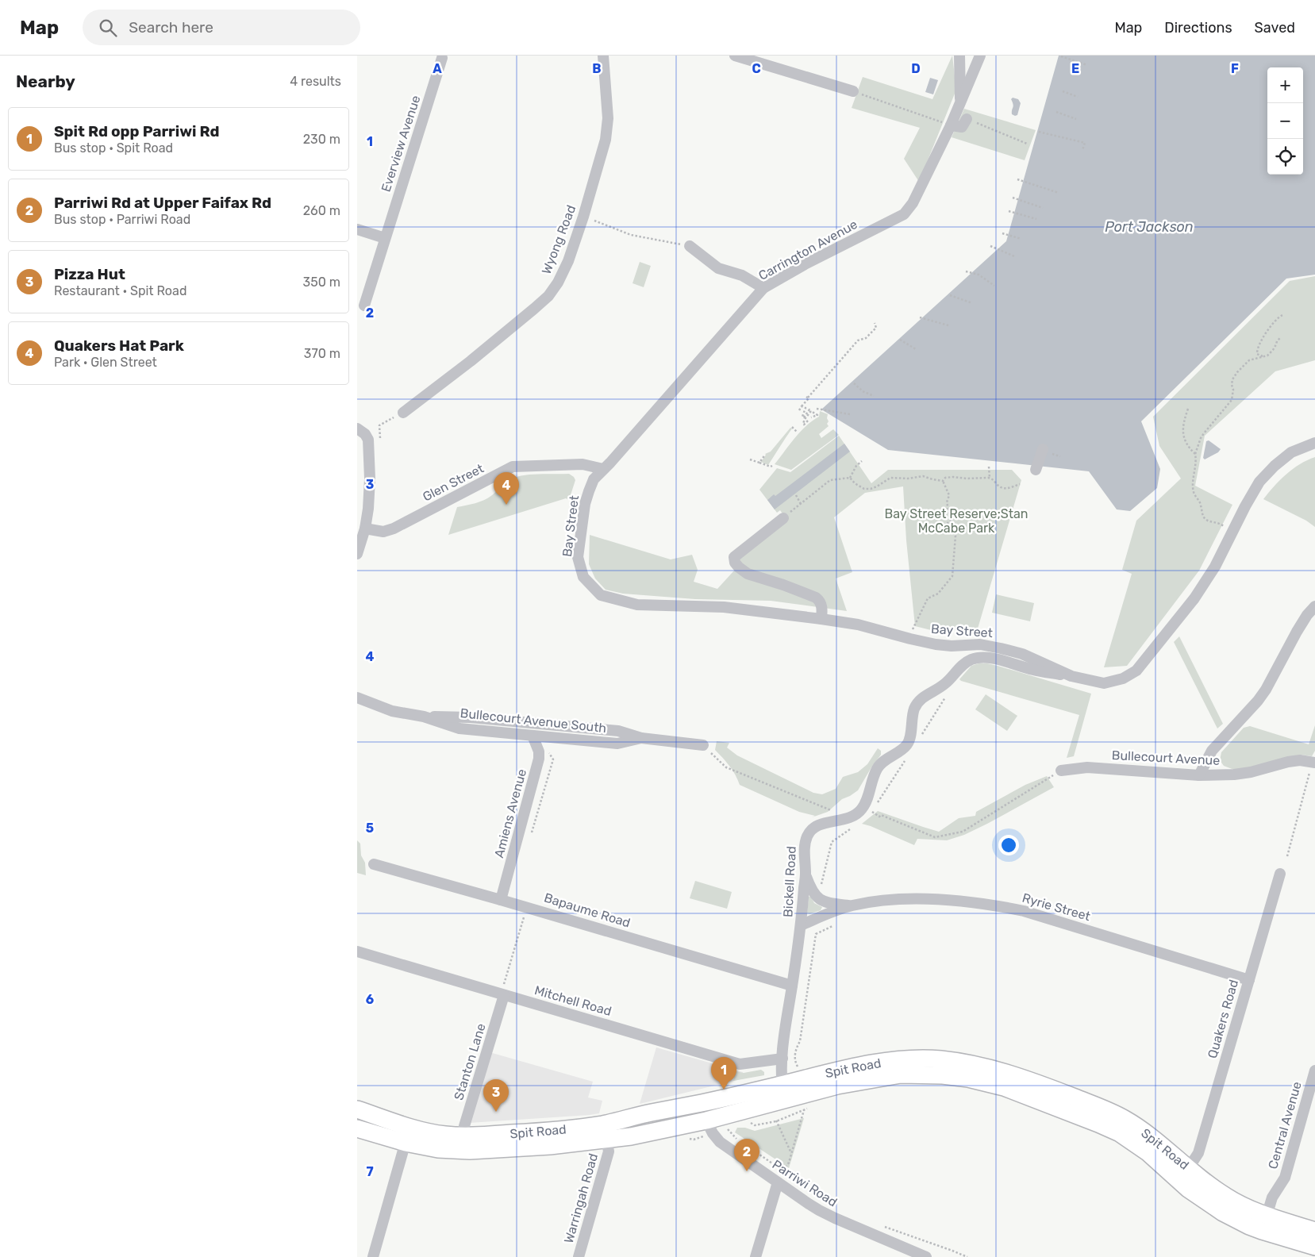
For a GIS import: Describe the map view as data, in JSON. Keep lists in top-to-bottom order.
{
  "streets": {
    "highway": ["Spit Road"],
    "street": [
      "Everview Avenue",
      "Wyong Road",
      "Carrington Avenue",
      "Glen Street",
      "Bay Street",
      "Bullecourt Avenue South",
      "Bullecourt Avenue",
      "Amiens Avenue",
      "Bickell Road",
      "Ryrie Street",
      "Bapaume Road",
      "Mitchell Road",
      "Quakers Road",
      "Stanton Lane",
      "Central Avenue",
      "Parriwi Road",
      "Warringah Road"
    ]
  },
  "crossings": [
    ["Carrington Avenue", "Glen Street"],
    ["Carrington Avenue", "Bay Street"],
    ["Glen Street", "Bay Street"],
    ["Bullecourt Avenue South", "Amiens Avenue"],
    ["Amiens Avenue", "Bapaume Road"],
    ["Bickell Road", "Ryrie Street"],
    ["Bickell Road", "Bapaume Road"],
    ["Bickell Road", "Mitchell Road"],
    ["Bickell Road", "Spit Road"],
    ["Ryrie Street", "Quakers Road"],
    ["Mitchell Road", "Stanton Lane"],
    ["Quakers Road", "Spit Road"],
    ["Stanton Lane", "Spit Road"],
    ["Spit Road", "Central Avenue"],
    ["Spit Road", "Parriwi Road"],
    ["Spit Road", "Warringah Road"]
  ],
  "water": ["Port Jackson"],
  "parks": ["Bay Street Reserve;Stan McCabe Park"],
  "page": {
    "header": "Map",
    "search": "Search here",
    "nav": ["Map", "Directions", "Saved"],
    "heading": ["Nearby", "4 results"],
    "map_buttons": ["+", "−"],
    "list": [
      {
        "mark": "1",
        "name": "Spit Rd opp Parriwi Rd",
        "note": "Bus stop · Spit Road",
        "value": "230 m"
      },
      {
        "mark": "2",
        "name": "Parriwi Rd at Upper Faifax Rd",
        "note": "Bus stop · Parriwi Road",
        "value": "260 m"
      },
      {
        "mark": "3",
        "name": "Pizza Hut",
        "note": "Restaurant · Spit Road",
        "value": "350 m"
      },
      {
        "mark": "4",
        "name": "Quakers Hat Park",
        "note": "Park · Glen Street",
        "value": "370 m"
      }
    ],
    "pins": [
      "4",
      "1",
      "3",
      "2"
    ]
  },
  "grid": {
    "columns": [
      "A",
      "B",
      "C",
      "D",
      "E",
      "F"
    ],
    "rows": [
      "1",
      "2",
      "3",
      "4",
      "5",
      "6",
      "7"
    ]
  }
}
